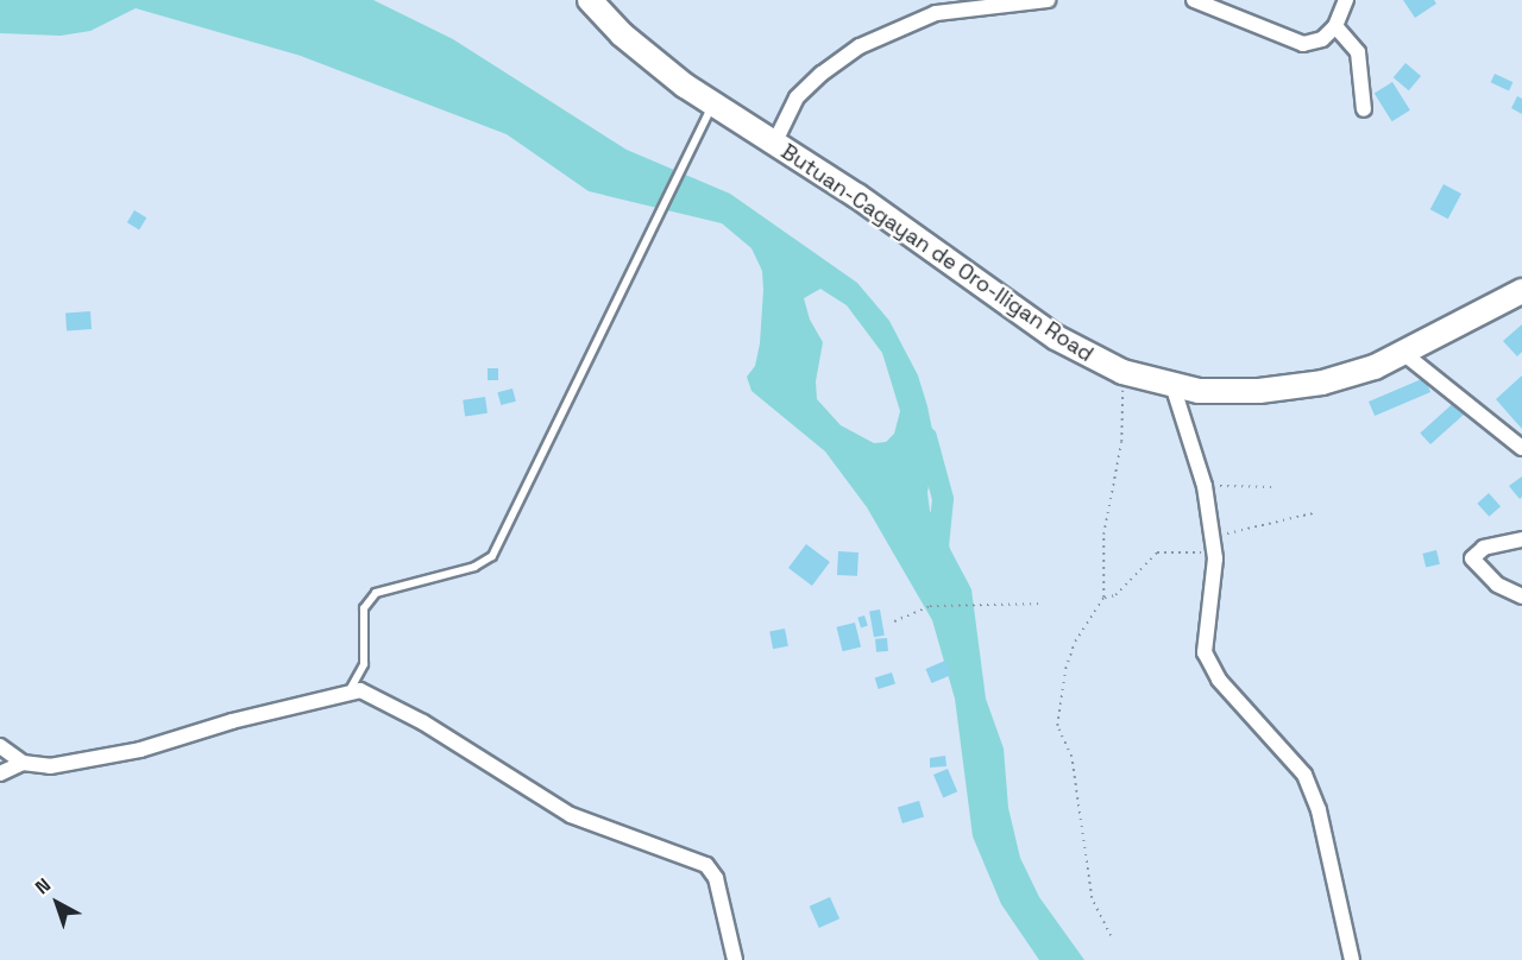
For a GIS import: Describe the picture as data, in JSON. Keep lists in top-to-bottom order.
{
  "streets": {
    "highway": ["Butuan-Cagayan de Oro-Iligan Road"]
  },
  "north": "top left"
}
